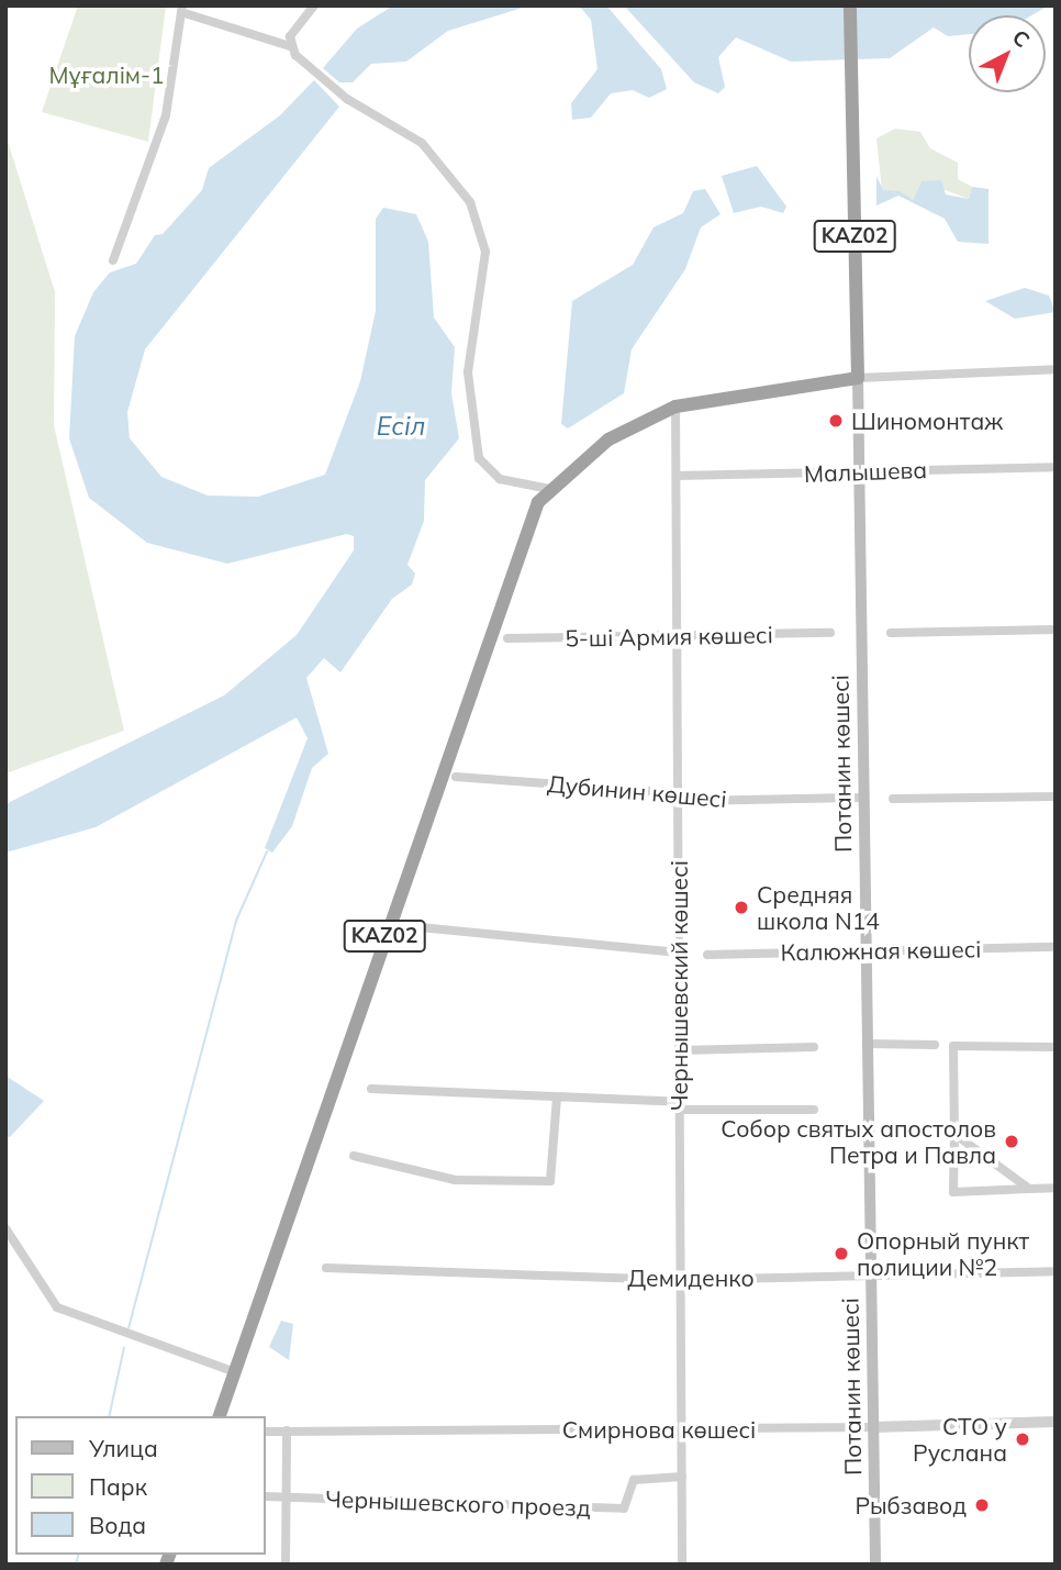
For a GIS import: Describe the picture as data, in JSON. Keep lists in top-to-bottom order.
{
  "streets": {
    "highway": ["KAZ02"],
    "main road": ["Потанин көшесі"],
    "street": [
      "Малышева",
      "5-ші Армия көшесі",
      "Дубинин көшесі",
      "Калюжная көшесі",
      "Чернышевский көшесі",
      "Демиденко",
      "Смирнова көшесі",
      "Чернышевского проезд"
    ]
  },
  "crossings": [
    ["KAZ02", "Потанин көшесі"],
    ["KAZ02", "Чернышевский көшесі"],
    ["Малышева", "Потанин көшесі"],
    ["Малышева", "Чернышевский көшесі"],
    ["5-ші Армия көшесі", "Чернышевский көшесі"],
    ["Потанин көшесі", "Дубинин көшесі"],
    ["Потанин көшесі", "Калюжная көшесі"],
    ["Потанин көшесі", "Демиденко"],
    ["Потанин көшесі", "Смирнова көшесі"],
    ["Дубинин көшесі", "Чернышевский көшесі"],
    ["Чернышевский көшесі", "Демиденко"],
    ["Чернышевский көшесі", "Смирнова көшесі"],
    ["Чернышевский көшесі", "Чернышевского проезд"]
  ],
  "water": ["Есіл"],
  "parks": ["Мұғалім-1"],
  "places": [
    "Шиномонтаж",
    "Средняя школа N14",
    "Собор святых апостолов Петра и Павла",
    "Опорный пункт полиции №2",
    "СТО у Руслана",
    "Рыбзавод"
  ],
  "legend": ["Улица", "Парк", "Вода"],
  "north": "top right"
}
